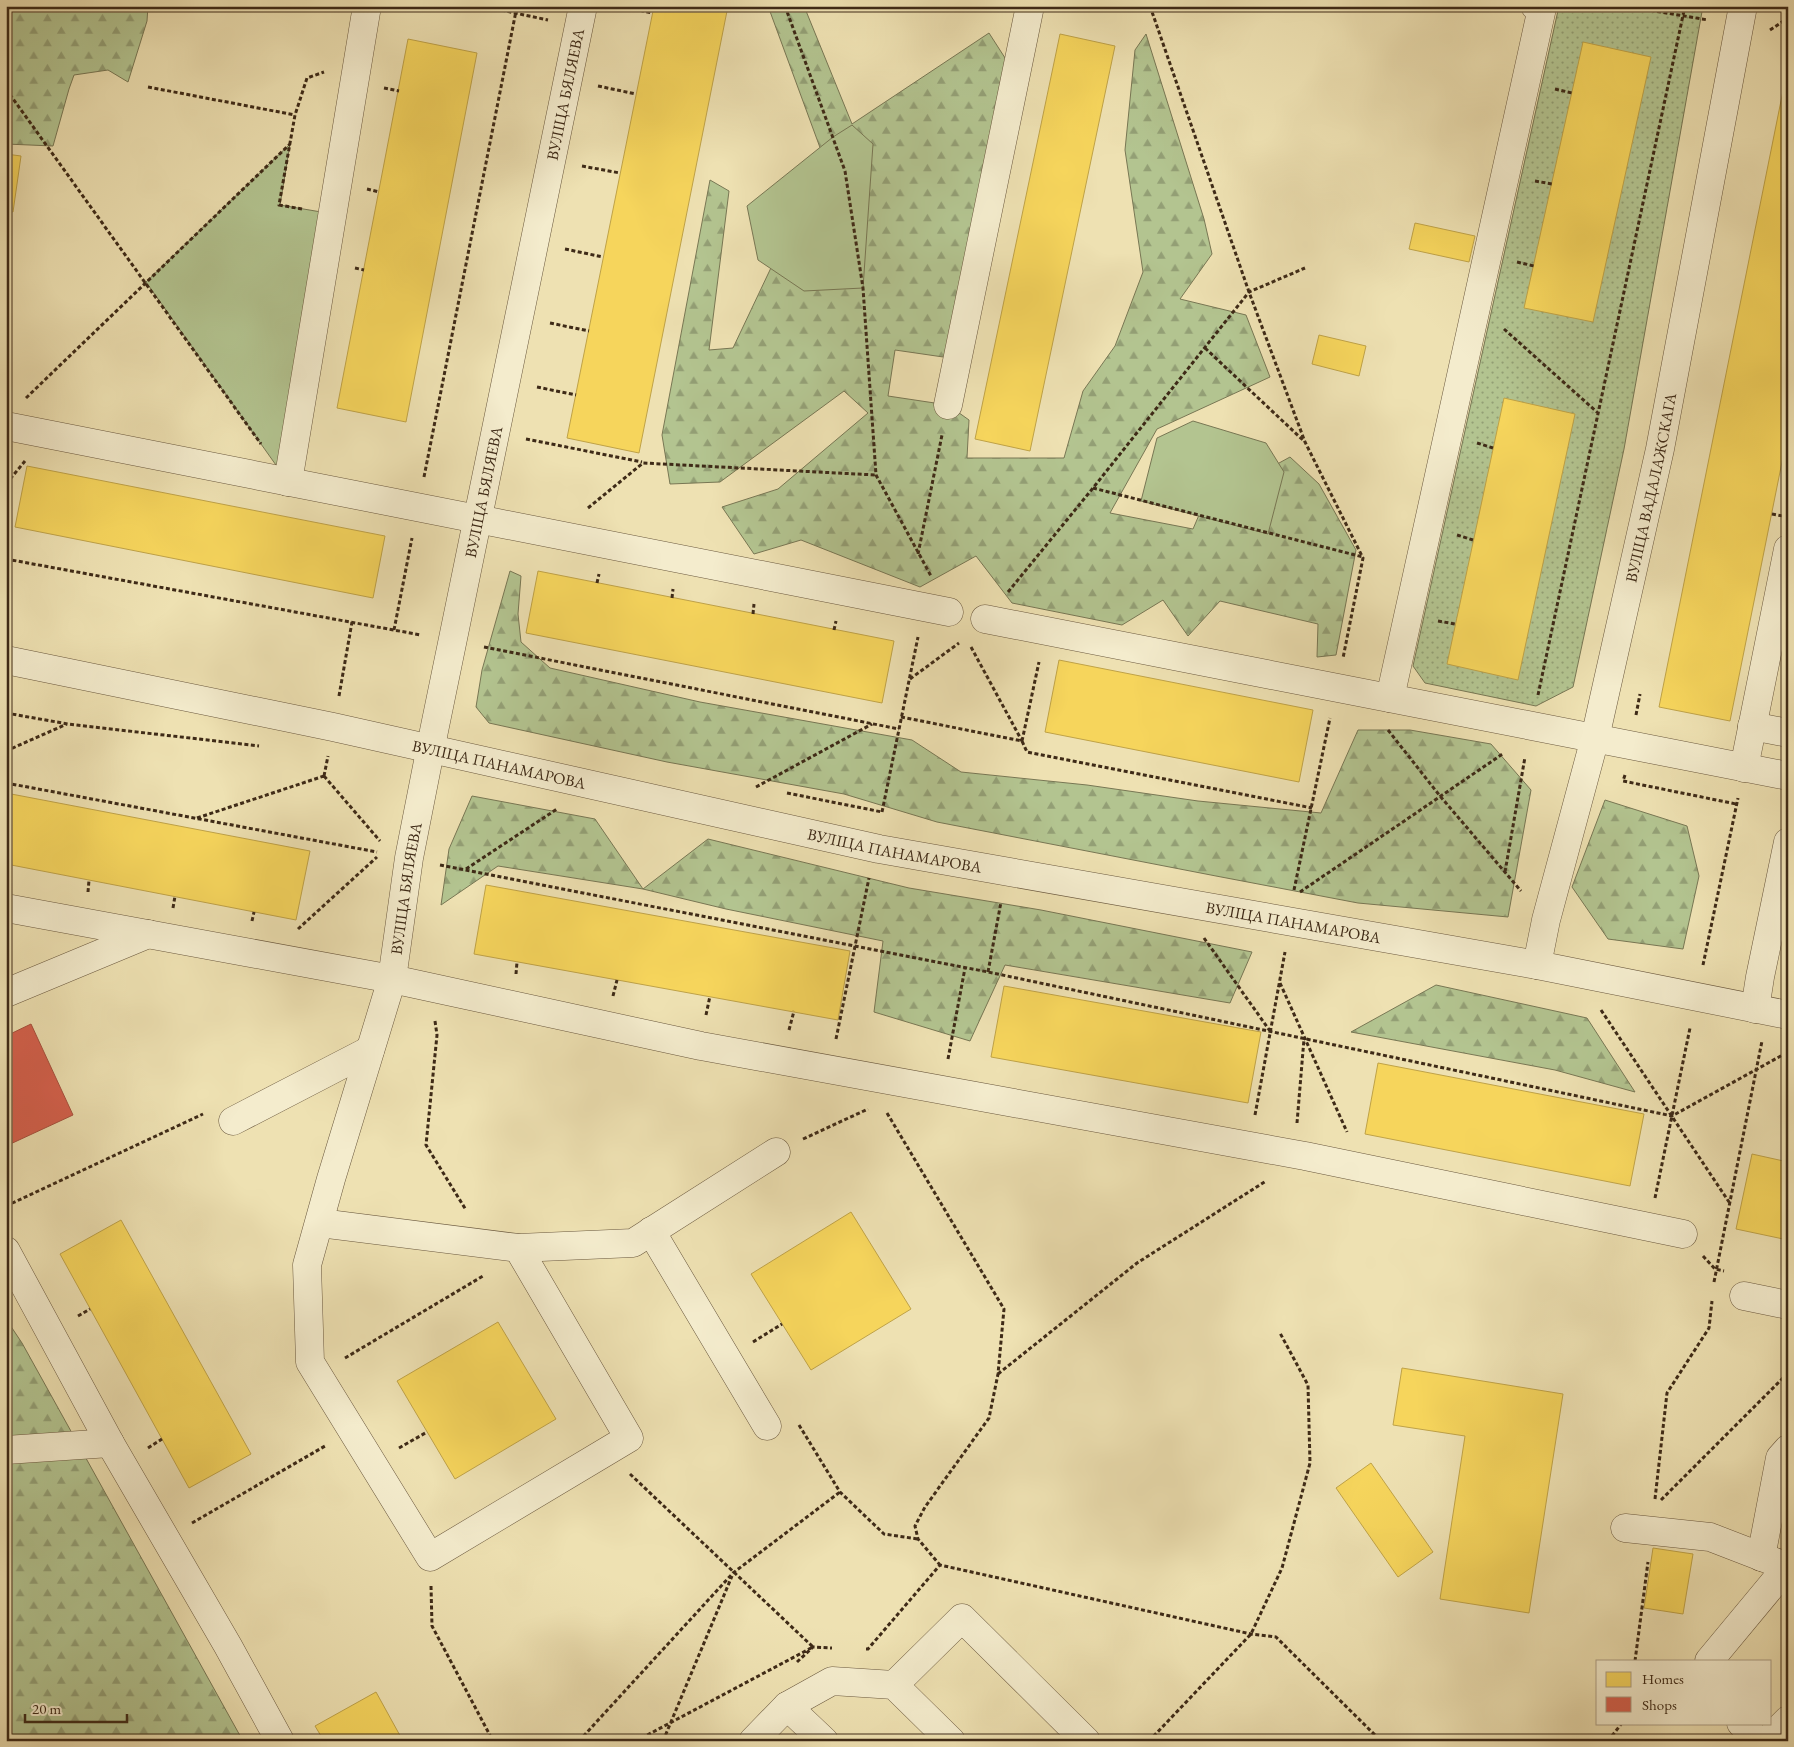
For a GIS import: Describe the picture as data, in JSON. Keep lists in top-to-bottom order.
{
  "streets": {
    "street": ["ВУЛІЦА БЯЛЯЕВА", "ВУЛІЦА ВАДАЛАЖСКАГА", "ВУЛІЦА ПАНАМАРОВА"]
  },
  "crossings": [
    ["ВУЛІЦА БЯЛЯЕВА", "ВУЛІЦА ПАНАМАРОВА"],
    ["ВУЛІЦА ВАДАЛАЖСКАГА", "ВУЛІЦА ПАНАМАРОВА"]
  ],
  "legend": ["Homes", "Shops"],
  "scale_bar": "20 m"
}
